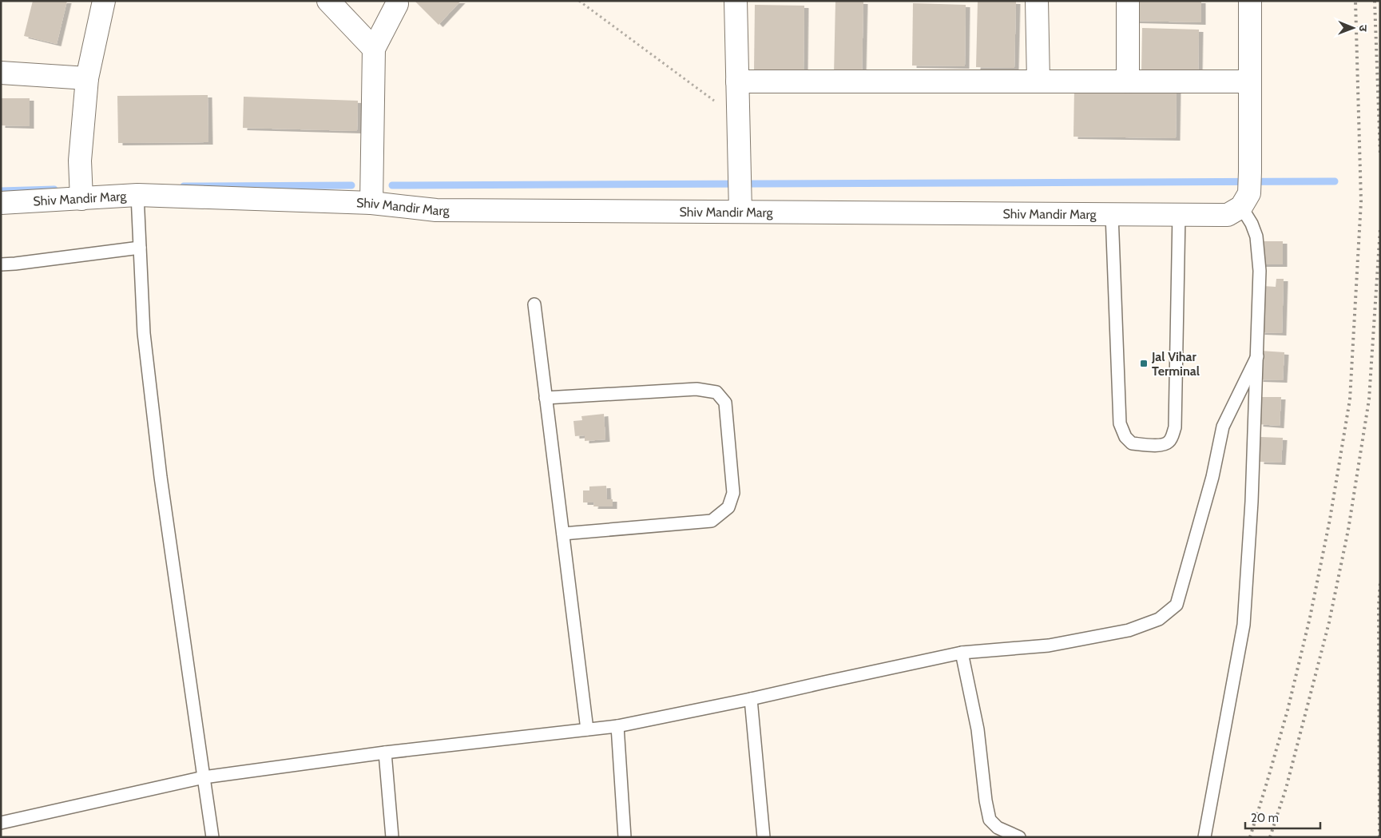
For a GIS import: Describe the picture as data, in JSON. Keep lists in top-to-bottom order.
{
  "streets": {
    "street": ["Shiv Mandir Marg"]
  },
  "places": {
    "transit": ["Jal Vihar Terminal"]
  },
  "scale_bar": "20 m",
  "north": "right"
}
